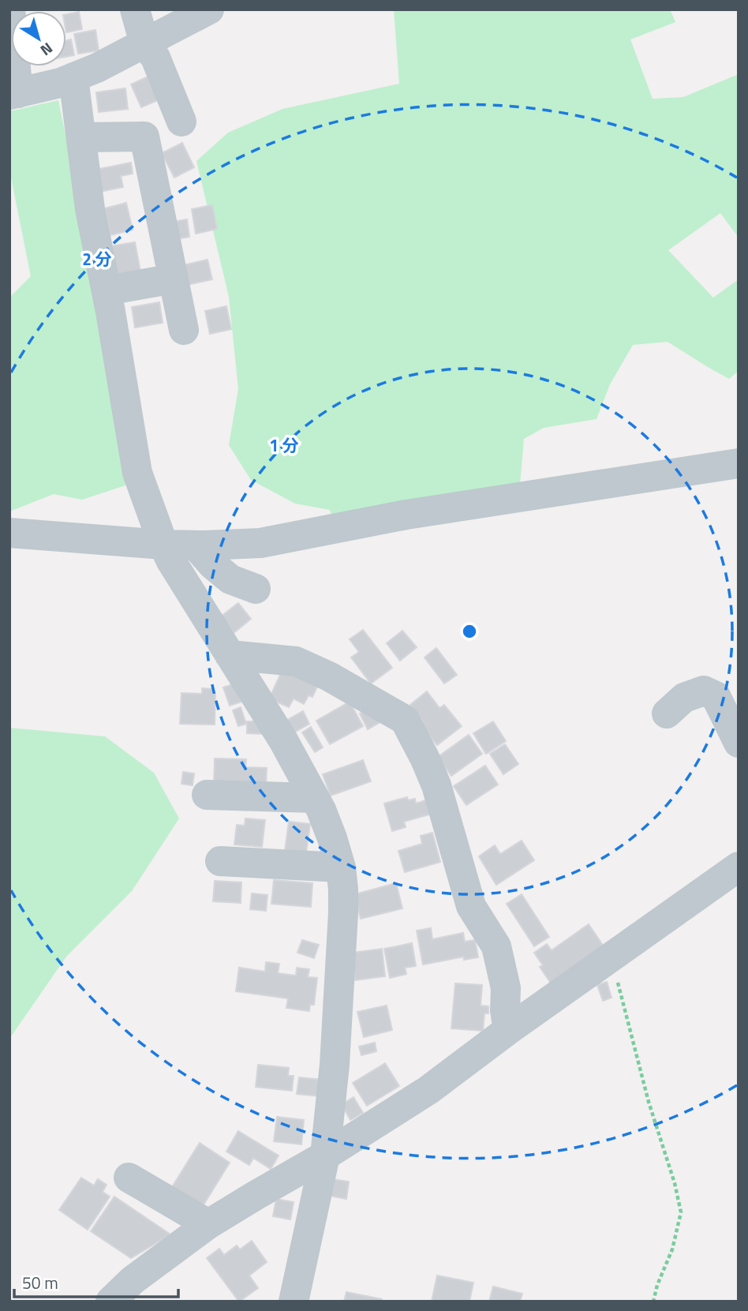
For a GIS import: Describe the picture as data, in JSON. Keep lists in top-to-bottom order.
{
  "scale_bar": "50 m",
  "north": "bottom right",
  "rings": ["2 分", "1 分"]
}
